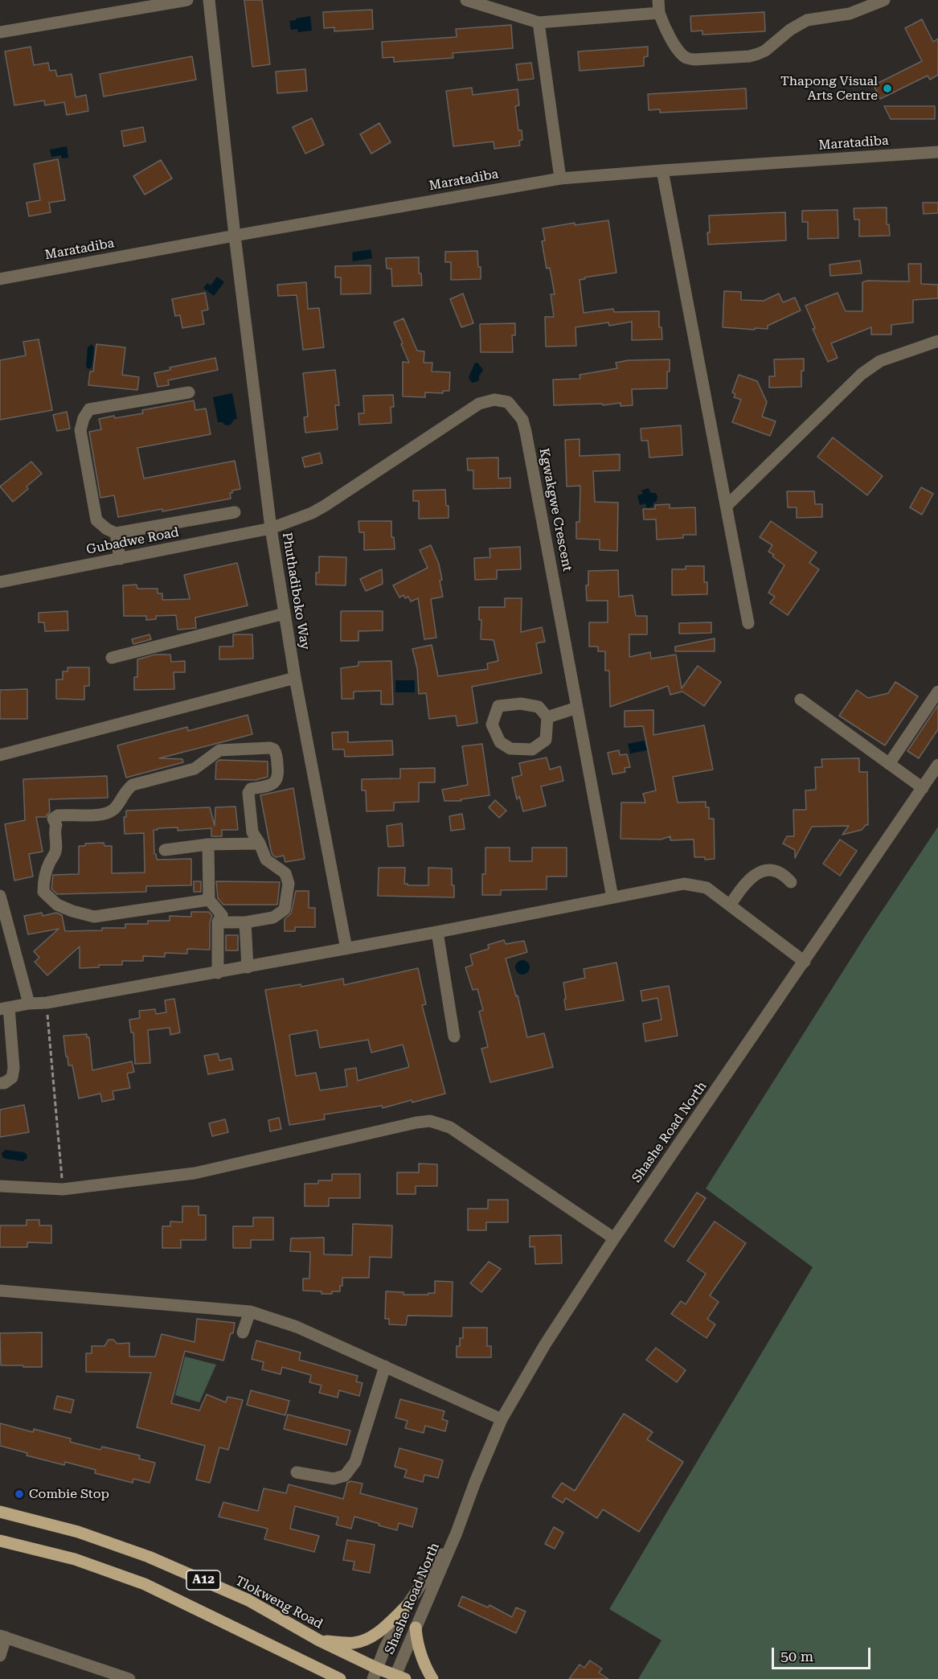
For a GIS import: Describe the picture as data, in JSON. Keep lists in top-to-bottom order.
{
  "streets": {
    "main road": ["A12", "Tlokweng Road"],
    "street": [
      "Maratadiba",
      "Kgwakgwe Crescent",
      "Gubadwe Road",
      "Phuthadiboko Way",
      "Shashe Road North"
    ]
  },
  "crossings": [
    ["Maratadiba", "Phuthadiboko Way"],
    ["Kgwakgwe Crescent", "Gubadwe Road"],
    ["Kgwakgwe Crescent", "Phuthadiboko Way"],
    ["Gubadwe Road", "Phuthadiboko Way"],
    ["Shashe Road North", "Tlokweng Road"]
  ],
  "places": ["Thapong Visual Arts Centre", "Combie Stop"],
  "scale_bar": "50 m"
}
